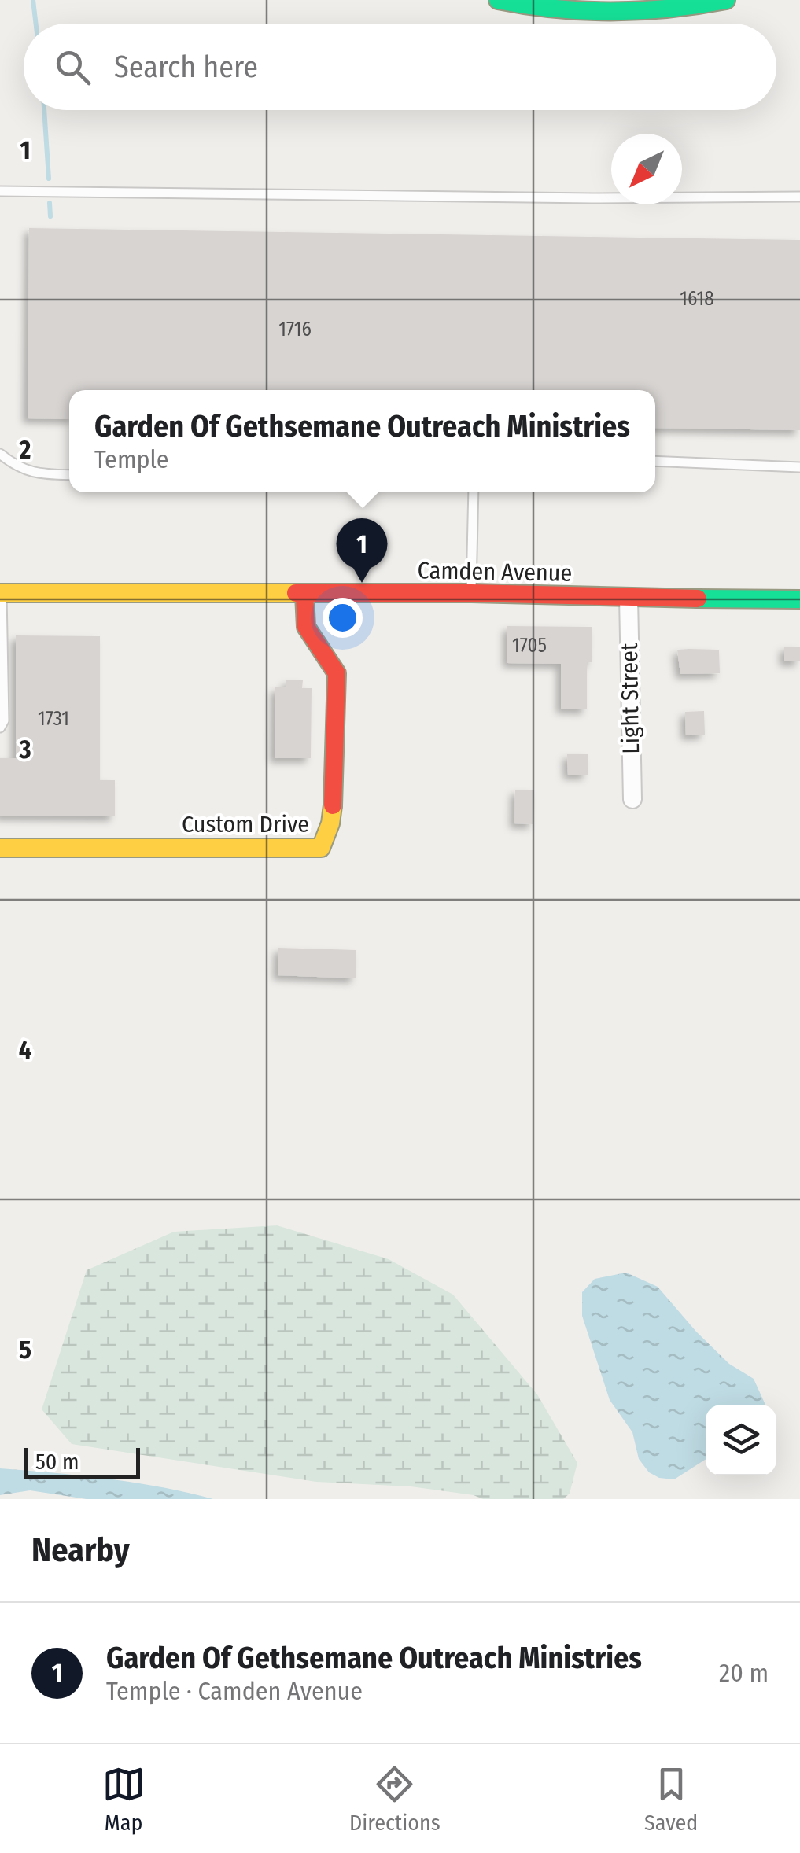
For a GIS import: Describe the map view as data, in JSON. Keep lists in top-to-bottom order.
{
  "streets": {
    "main road": ["Camden Avenue", "Custom Drive"],
    "street": ["Light Street"]
  },
  "crossings": [
    ["Camden Avenue", "Light Street"],
    ["Camden Avenue", "Custom Drive"]
  ],
  "house_numbers": [
    "1618",
    "1716",
    "1705",
    "1731"
  ],
  "scale_bar": "50 m",
  "north": "bottom left",
  "page": {
    "search": "Search here",
    "popup": ["Garden Of Gethsemane Outreach Ministries", "Temple"],
    "pins": "1",
    "scale": "50 m",
    "heading": "Nearby",
    "list": [
      {
        "mark": "1",
        "name": "Garden Of Gethsemane Outreach Ministries",
        "note": "Temple · Camden Avenue",
        "value": "20 m"
      }
    ],
    "nav": ["Map", "Directions", "Saved"]
  },
  "grid": {
    "rows": [
      "1",
      "2",
      "3",
      "4",
      "5"
    ]
  }
}
